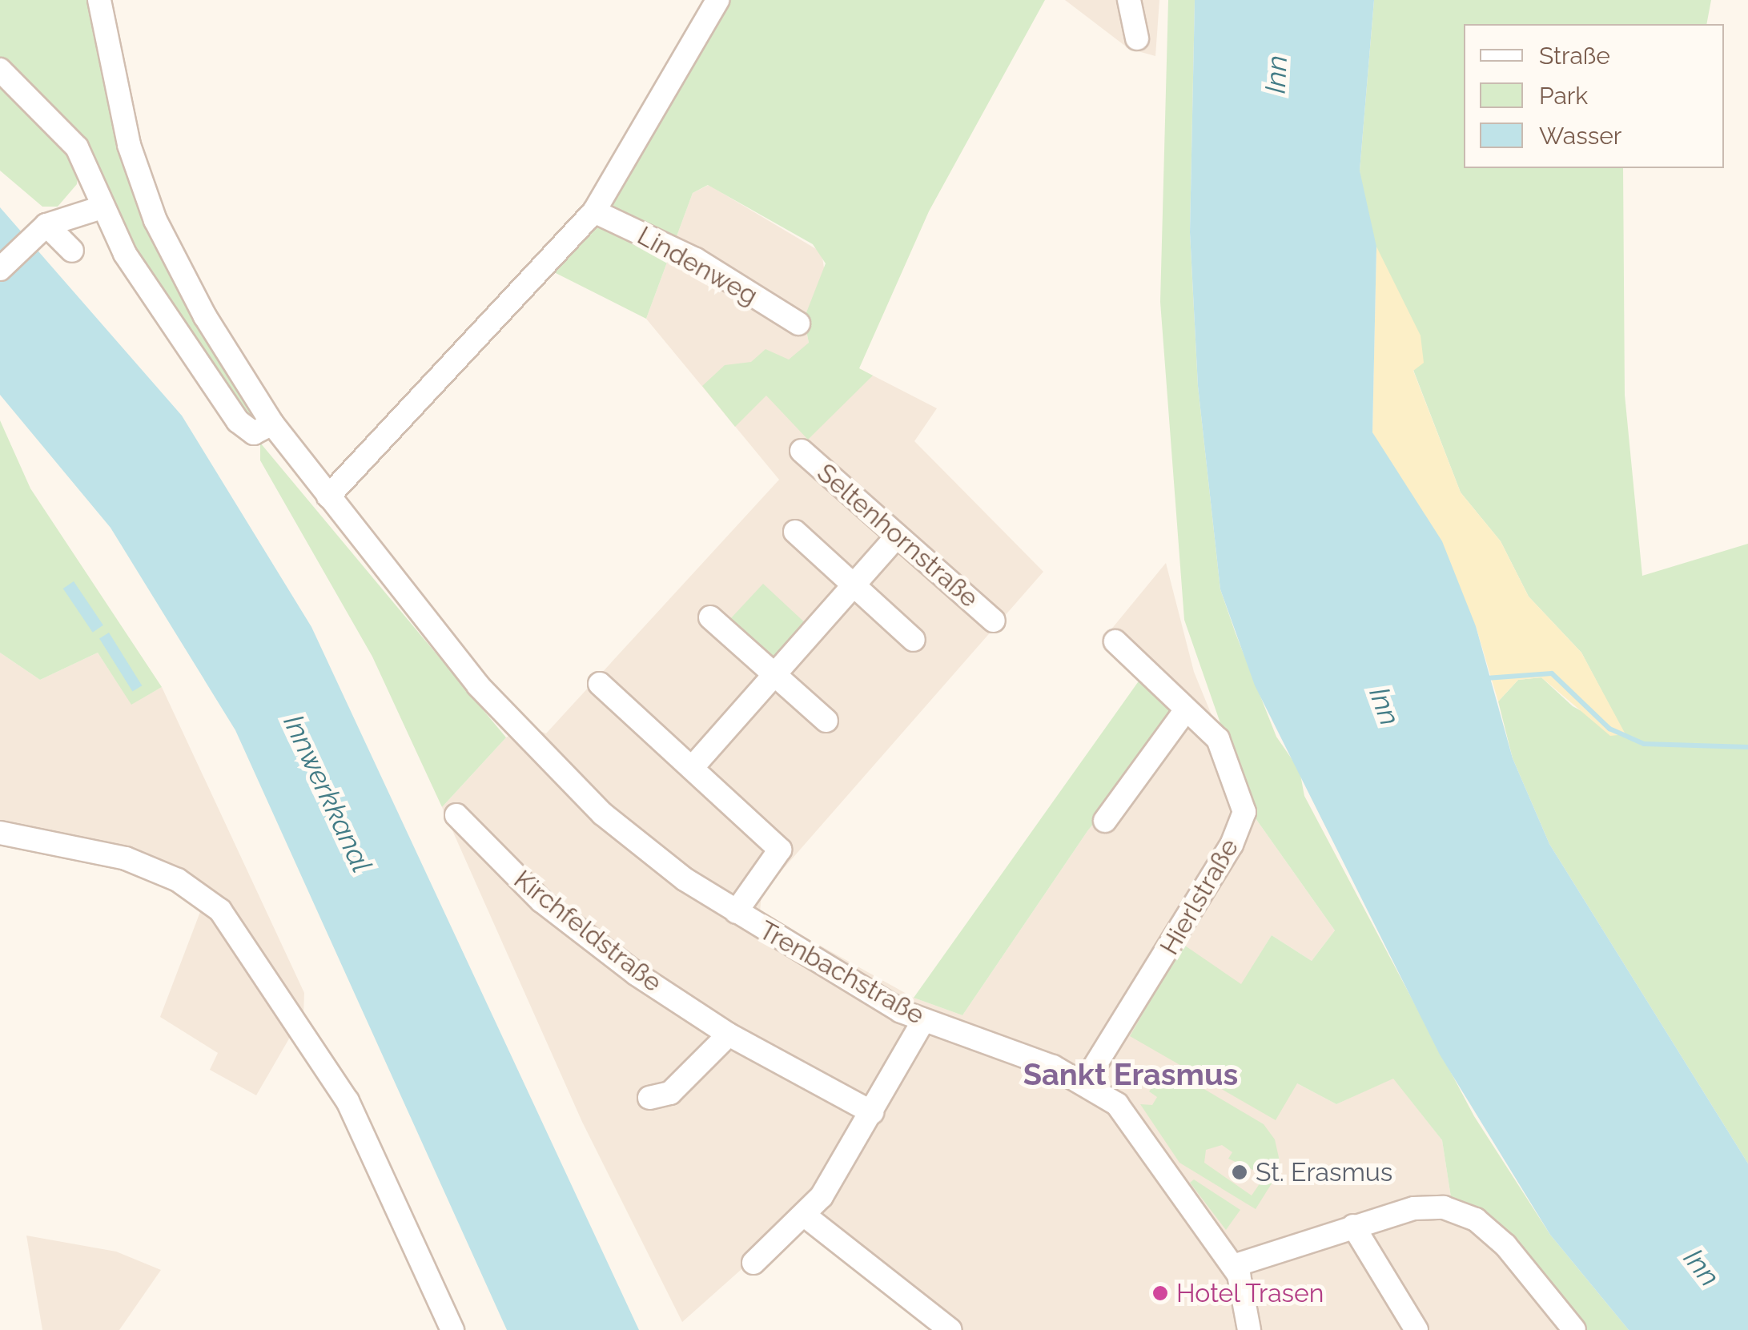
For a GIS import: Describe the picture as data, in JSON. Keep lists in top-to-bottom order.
{
  "streets": {
    "street": [
      "Lindenweg",
      "Seltenhornstraße",
      "Hierlstraße",
      "Kirchfeldstraße",
      "Trenbachstraße"
    ]
  },
  "crossings": [
    ["Hierlstraße", "Trenbachstraße"]
  ],
  "districts": ["Sankt Erasmus"],
  "water": ["Inn", "Innwerkkanal"],
  "places": ["St. Erasmus", "Hotel Trasen"],
  "legend": ["Straße", "Park", "Wasser"]
}
